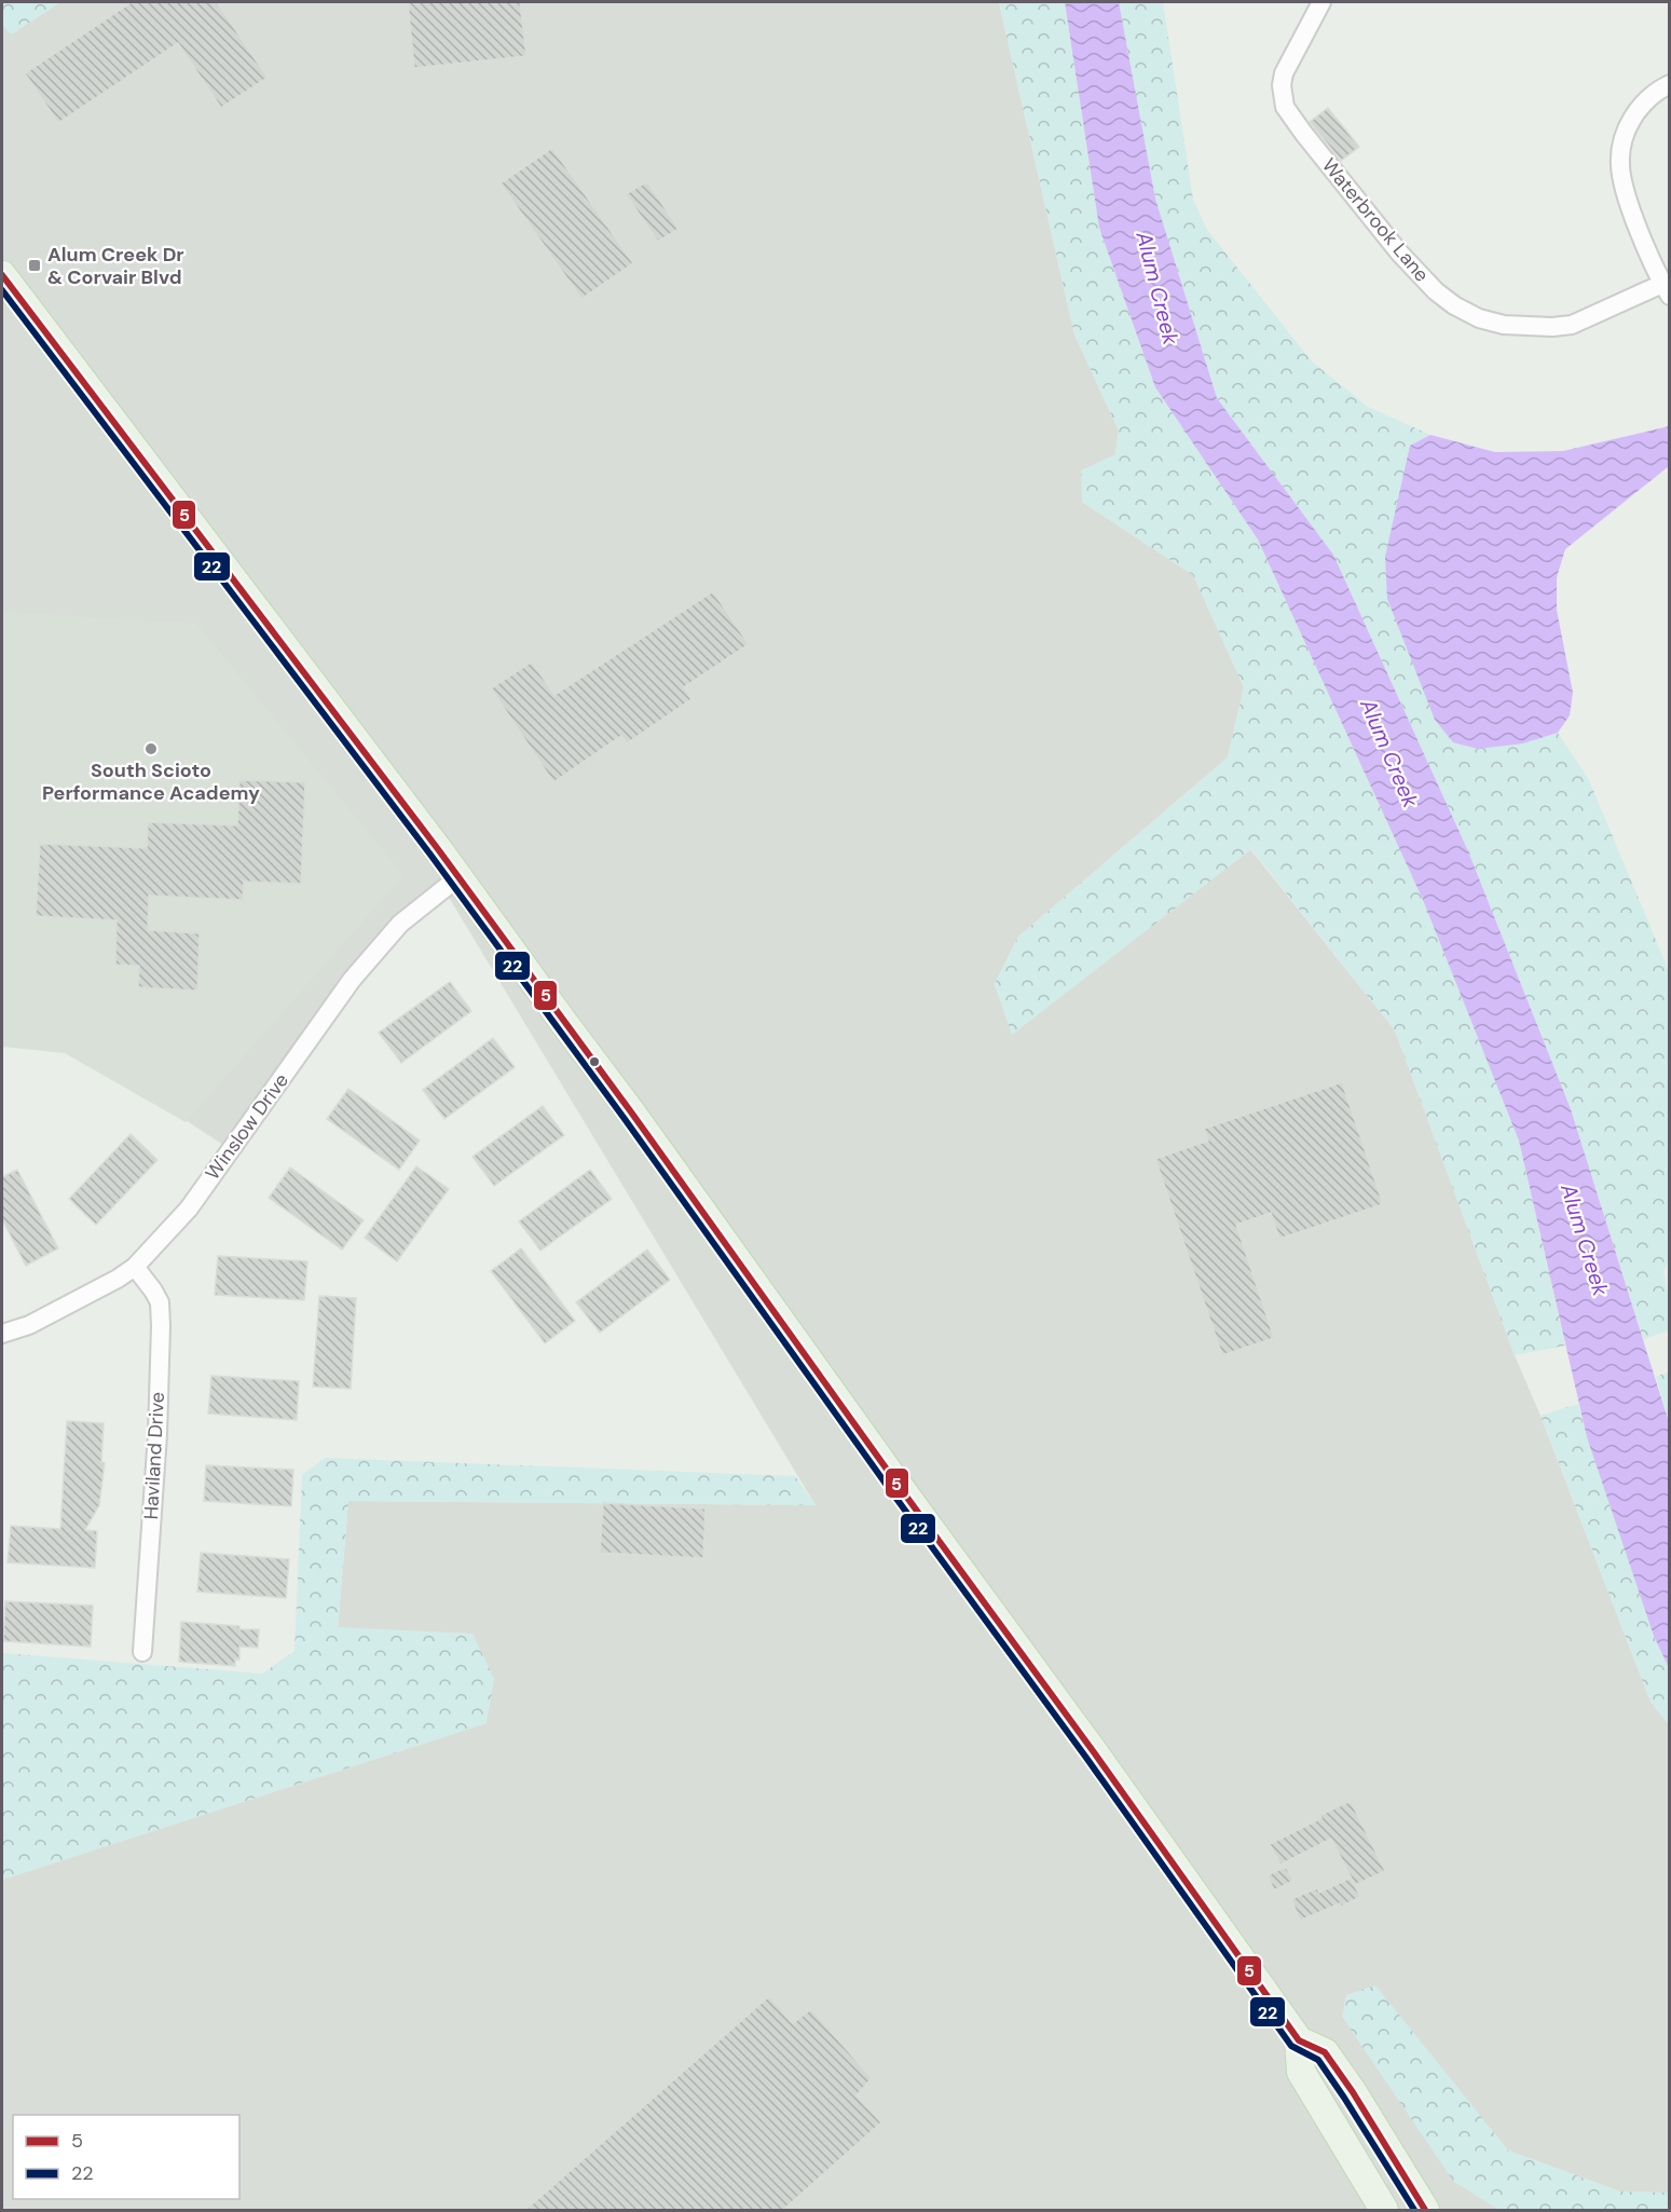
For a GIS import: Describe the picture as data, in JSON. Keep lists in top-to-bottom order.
{
  "streets": {
    "street": ["Waterbrook Lane", "Winslow Drive", "Haviland Drive"]
  },
  "crossings": [
    ["Winslow Drive", "Haviland Drive"]
  ],
  "water": ["Alum Creek"],
  "places": {
    "transit": ["Alum Creek Dr & Corvair Blvd"],
    "other": ["South Scioto Performance Academy"]
  },
  "lines": ["transit line 5", "transit line 22"],
  "legend": ["5", "22"]
}
